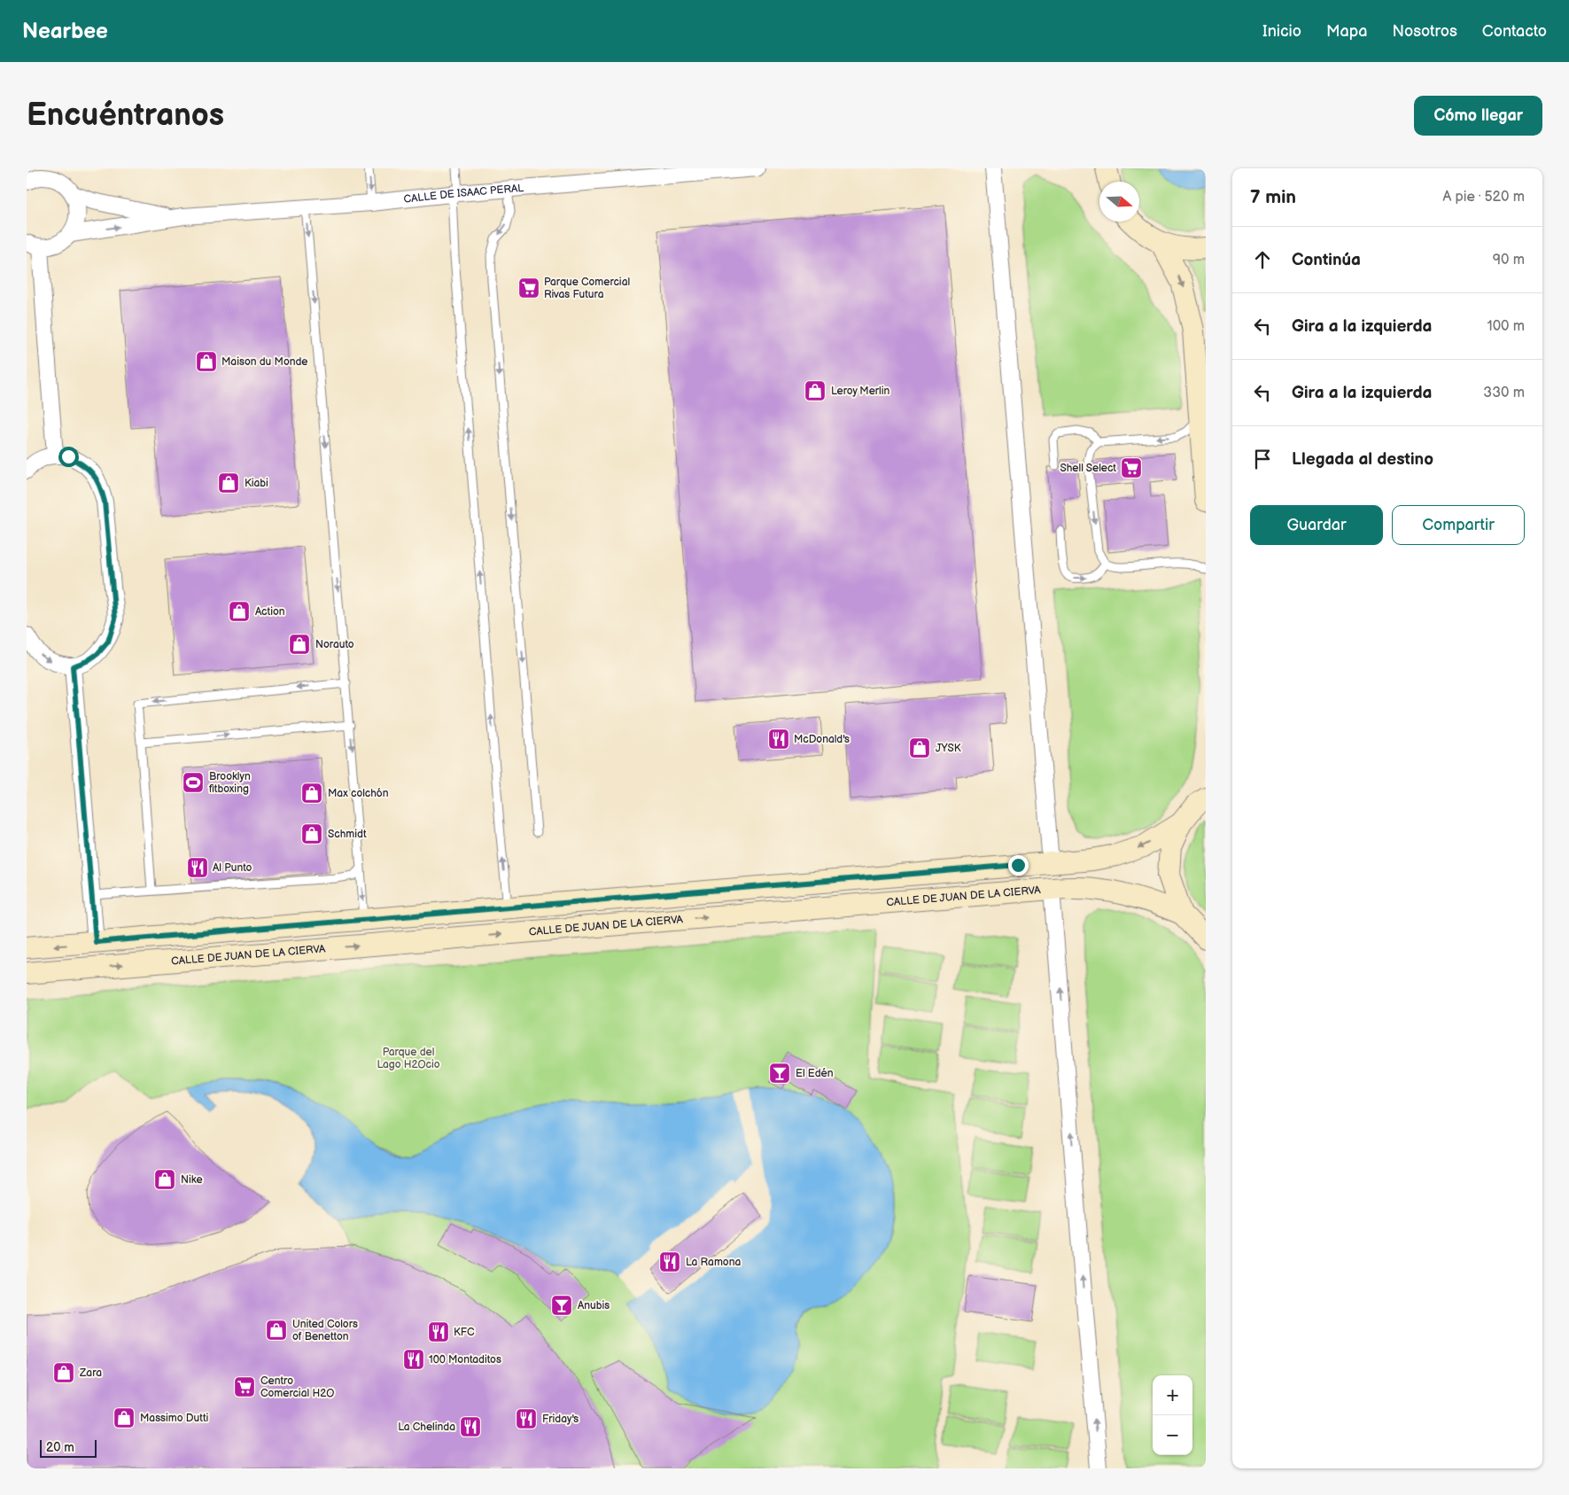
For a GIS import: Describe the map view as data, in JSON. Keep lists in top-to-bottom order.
{
  "streets": {
    "street": ["CALLE DE ISAAC PERAL", "CALLE DE JUAN DE LA CIERVA"]
  },
  "parks": ["Parque del Lago H2Ocio"],
  "places": {
    "supermarket": ["Parque Comercial Rivas Futura", "Shell Select", "Centro Comercial H2O"],
    "shop": [
      "Maison du Monde",
      "Leroy Merlin",
      "Kiabi",
      "Action",
      "Norauto",
      "JYSK",
      "Max colchón",
      "Schmidt",
      "Nike",
      "United Colors of Benetton",
      "Zara",
      "Massimo Dutti"
    ],
    "restaurant": [
      "McDonald's",
      "Al Punto",
      "La Ramona",
      "KFC",
      "100 Montaditos",
      "Friday's",
      "La Chelinda"
    ],
    "sports": ["Brooklyn fitboxing"],
    "bar": ["El Edén", "Anubis"]
  },
  "scale_bar": "20 m",
  "north": "right",
  "page": {
    "header": "Nearbee",
    "nav": [
      "Inicio",
      "Mapa",
      "Nosotros",
      "Contacto"
    ],
    "buttons": [
      "Cómo llegar",
      ["Guardar", "Compartir"]
    ],
    "title": "Encuéntranos",
    "heading": ["7 min", "A pie · 520 m"],
    "list": [
      ["Continúa", "90 m"],
      ["Gira a la izquierda", "100 m"],
      ["Gira a la izquierda", "330 m"],
      "Llegada al destino"
    ],
    "map_buttons": ["+", "−"],
    "scale": "20 m"
  }
}
